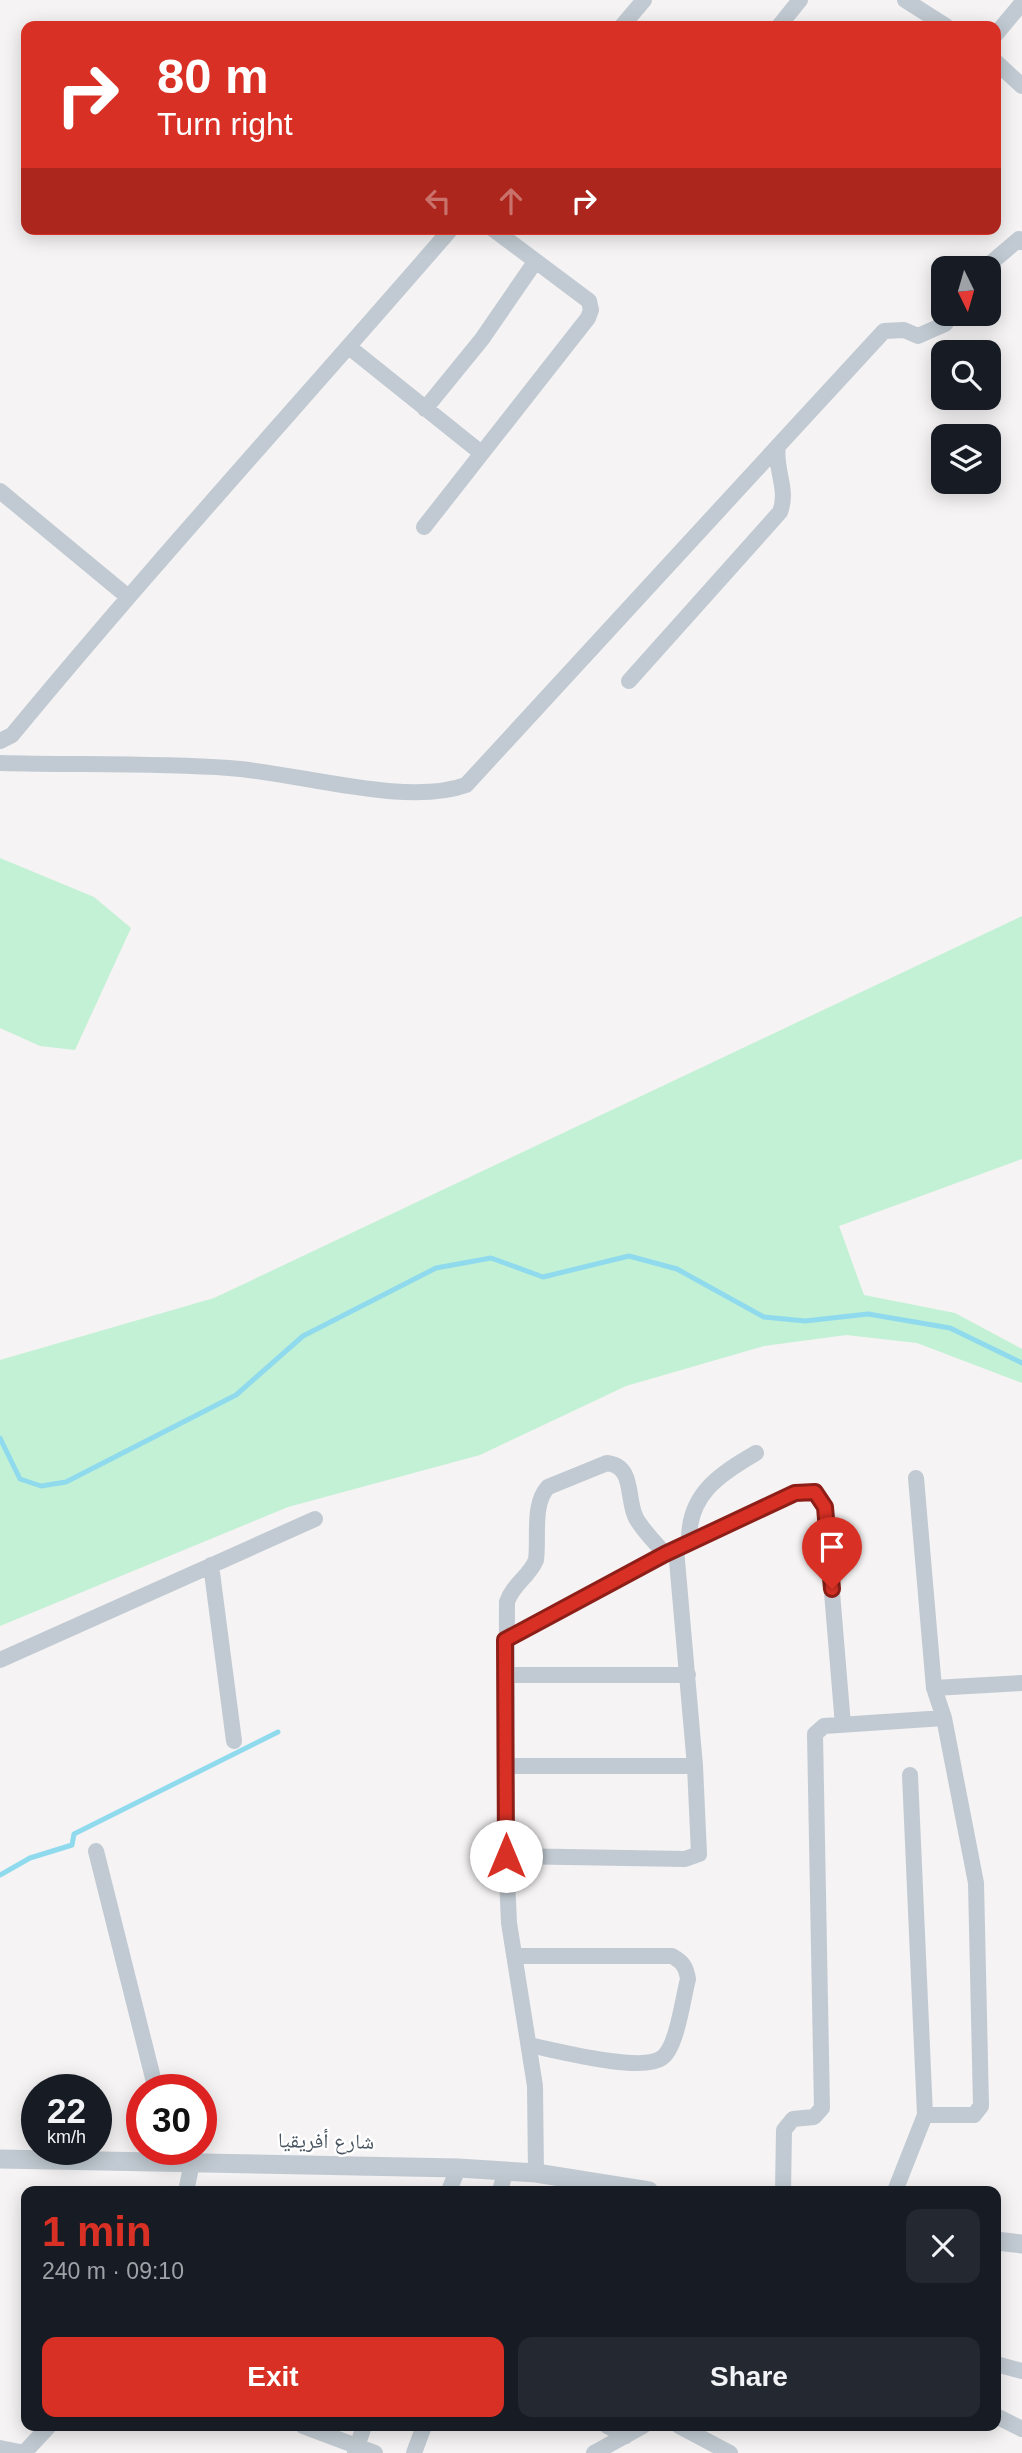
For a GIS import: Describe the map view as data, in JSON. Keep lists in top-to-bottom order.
{
  "streets": {
    "street": ["شارع أفريقيا"]
  },
  "north": "bottom",
  "page": {
    "turn": ["80 m", "Turn right"],
    "speed": "22 km/h",
    "limit": "30",
    "heading": ["1 min", "240 m · 09:10"],
    "buttons": ["Exit", "Share"]
  }
}
